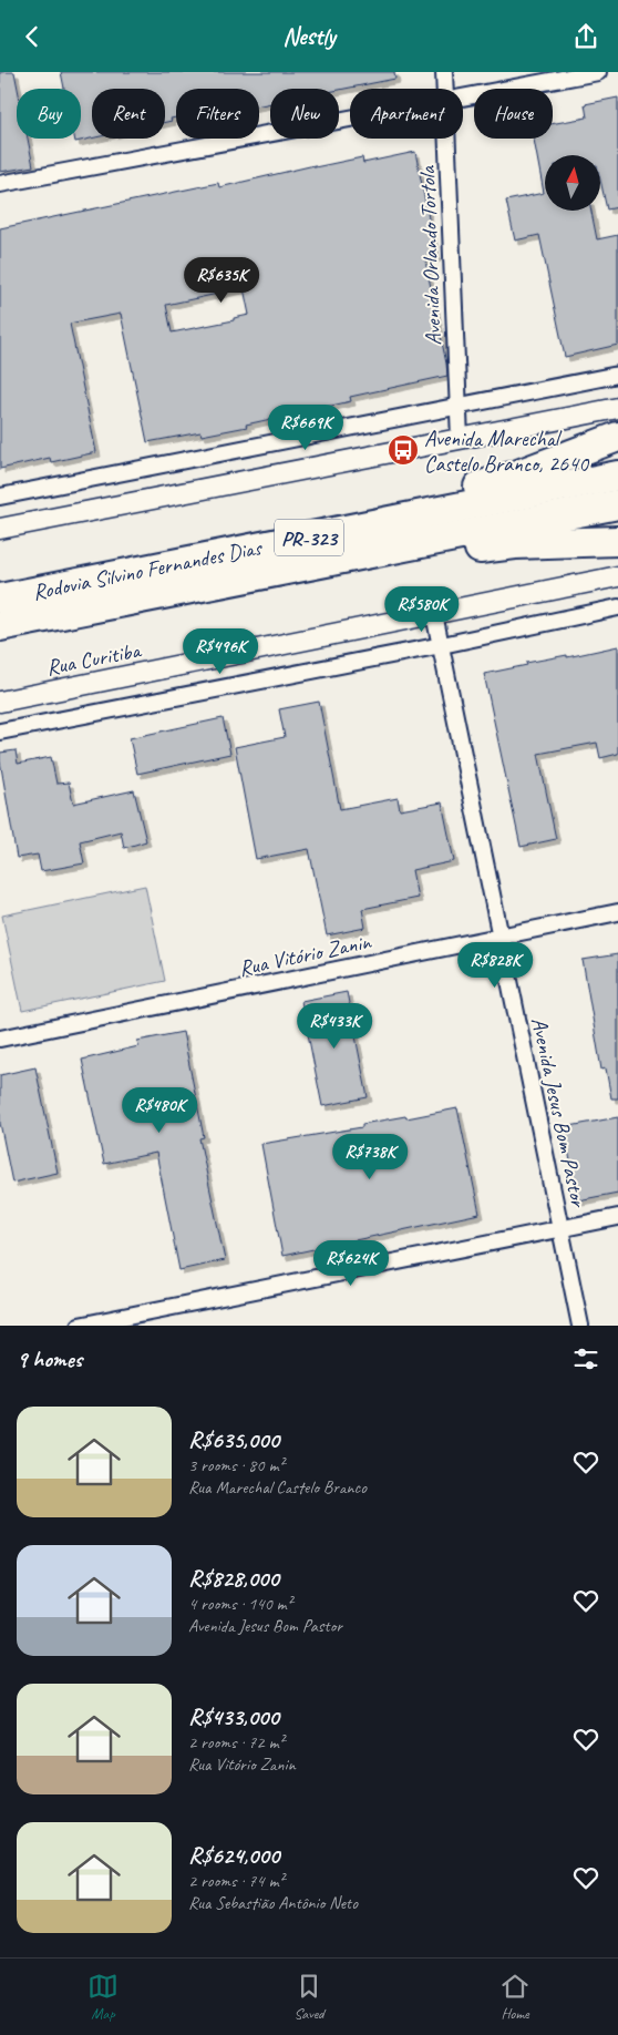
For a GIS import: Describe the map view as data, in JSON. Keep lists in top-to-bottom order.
{
  "streets": {
    "highway": ["PR-323", "Rodovia Silvino Fernandes Dias"],
    "street": [
      "Avenida Orlando Tortola",
      "Rua Curitiba",
      "Rua Vitório Zanin",
      "Avenida Jesus Bom Pastor"
    ]
  },
  "crossings": [
    ["Rua Curitiba", "Avenida Jesus Bom Pastor"],
    ["Rua Vitório Zanin", "Avenida Jesus Bom Pastor"]
  ],
  "places": {
    "bus stop": ["Avenida Marechal Castelo Branco, 2640"]
  },
  "north": "top",
  "page": {
    "header": "Nestly",
    "chip": [
      "Buy",
      "Rent",
      "Filters",
      "New",
      "Apartment",
      "House"
    ],
    "price": [
      "R$635K",
      "R$669K",
      "R$580K",
      "R$496K",
      "R$828K",
      "R$433K",
      "R$480K",
      "R$738K",
      "R$624K"
    ],
    "heading": "9 homes",
    "list": [
      {
        "name": "R$635,000",
        "note": "3 rooms · 80 m² · Rua Marechal Castelo Branco"
      },
      {
        "name": "R$828,000",
        "note": "4 rooms · 140 m² · Avenida Jesus Bom Pastor"
      },
      {
        "name": "R$433,000",
        "note": "2 rooms · 72 m² · Rua Vitório Zanin"
      },
      {
        "name": "R$624,000",
        "note": "2 rooms · 74 m² · Rua Sebastião Antônio Neto"
      }
    ],
    "tabs": ["Map", "Saved", "Home"]
  }
}
